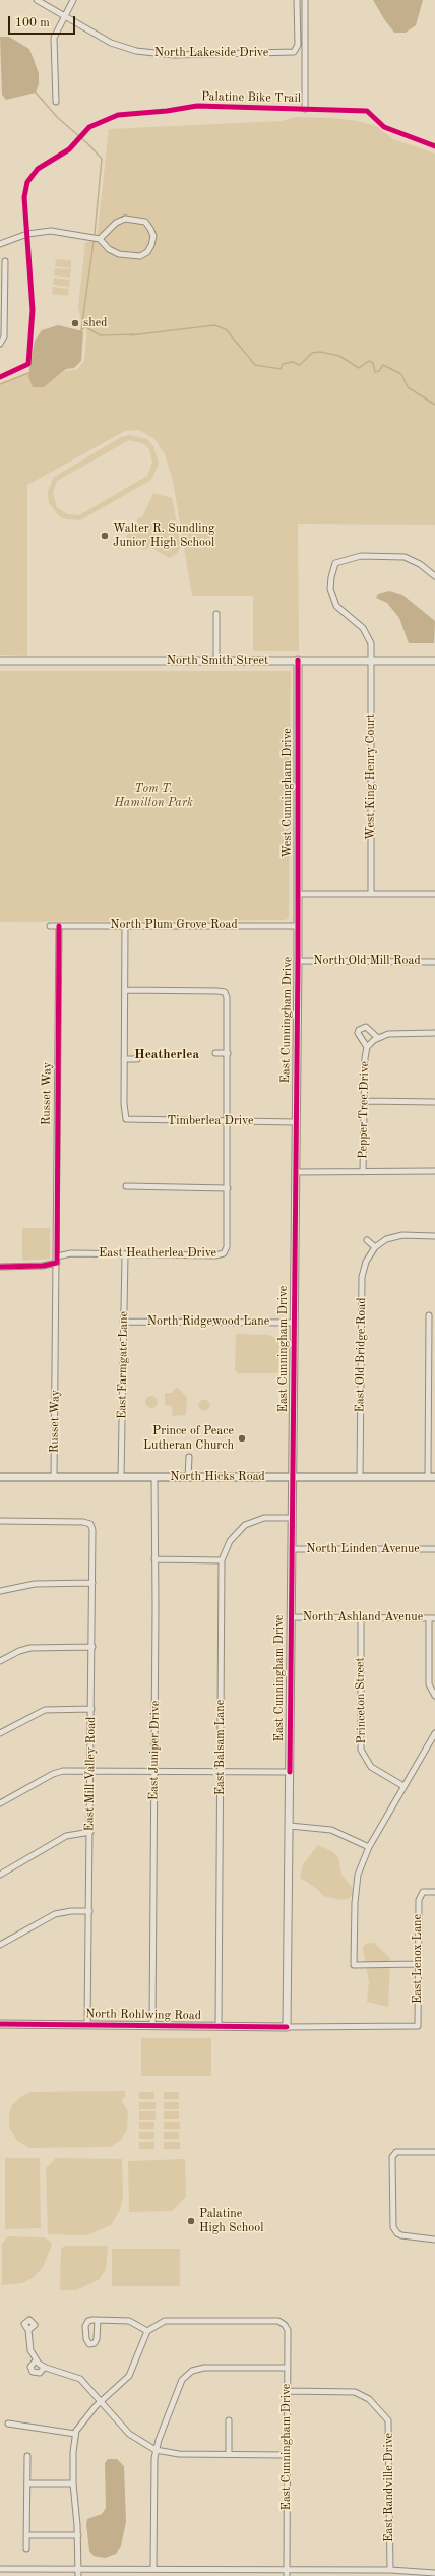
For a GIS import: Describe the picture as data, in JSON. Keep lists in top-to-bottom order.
{
  "streets": {
    "street": [
      "North Lakeside Drive",
      "North Smith Street",
      "West King Henry Court",
      "West Cunningham Drive",
      "North Plum Grove Road",
      "North Old Mill Road",
      "East Cunningham Drive",
      "Russet Way",
      "Pepper Tree Drive",
      "Timberlea Drive",
      "East Heatherlea Drive",
      "North Ridgewood Lane",
      "East Old Bridge Road",
      "East Farmgate Lane",
      "North Hicks Road",
      "North Linden Avenue",
      "North Ashland Avenue",
      "Princeton Street",
      "East Balsam Lane",
      "East Juniper Drive",
      "East Mill Valley Road",
      "East Lenox Lane",
      "North Rohlwing Road",
      "East Randville Drive"
    ],
    "cycle path": ["Palatine Bike Trail"]
  },
  "crossings": [
    ["North Smith Street", "West King Henry Court"],
    ["North Smith Street", "West Cunningham Drive"],
    ["West Cunningham Drive", "North Plum Grove Road"],
    ["West Cunningham Drive", "East Cunningham Drive"],
    ["North Plum Grove Road", "East Cunningham Drive"],
    ["North Plum Grove Road", "Russet Way"],
    ["North Old Mill Road", "East Cunningham Drive"],
    ["East Cunningham Drive", "Timberlea Drive"],
    ["East Cunningham Drive", "North Ridgewood Lane"],
    ["East Cunningham Drive", "North Hicks Road"],
    ["East Cunningham Drive", "North Linden Avenue"],
    ["East Cunningham Drive", "North Ashland Avenue"],
    ["East Cunningham Drive", "East Balsam Lane"],
    ["East Cunningham Drive", "North Rohlwing Road"],
    ["East Cunningham Drive", "East Randville Drive"],
    ["Russet Way", "East Heatherlea Drive"],
    ["Russet Way", "North Hicks Road"],
    ["Timberlea Drive", "East Heatherlea Drive"],
    ["East Heatherlea Drive", "East Farmgate Lane"],
    ["North Ridgewood Lane", "East Farmgate Lane"],
    ["East Old Bridge Road", "North Hicks Road"],
    ["East Farmgate Lane", "North Hicks Road"],
    ["North Hicks Road", "East Juniper Drive"],
    ["North Ashland Avenue", "Princeton Street"],
    ["East Balsam Lane", "North Rohlwing Road"],
    ["East Juniper Drive", "North Rohlwing Road"],
    ["East Mill Valley Road", "North Rohlwing Road"],
    ["East Lenox Lane", "North Rohlwing Road"]
  ],
  "districts": ["Heatherlea"],
  "parks": ["Tom T. Hamilton Park"],
  "places": [
    "shed",
    "Walter R. Sundling Junior High School",
    "Prince of Peace Lutheran Church",
    "Palatine High School"
  ],
  "scale_bar": "100 m"
}
